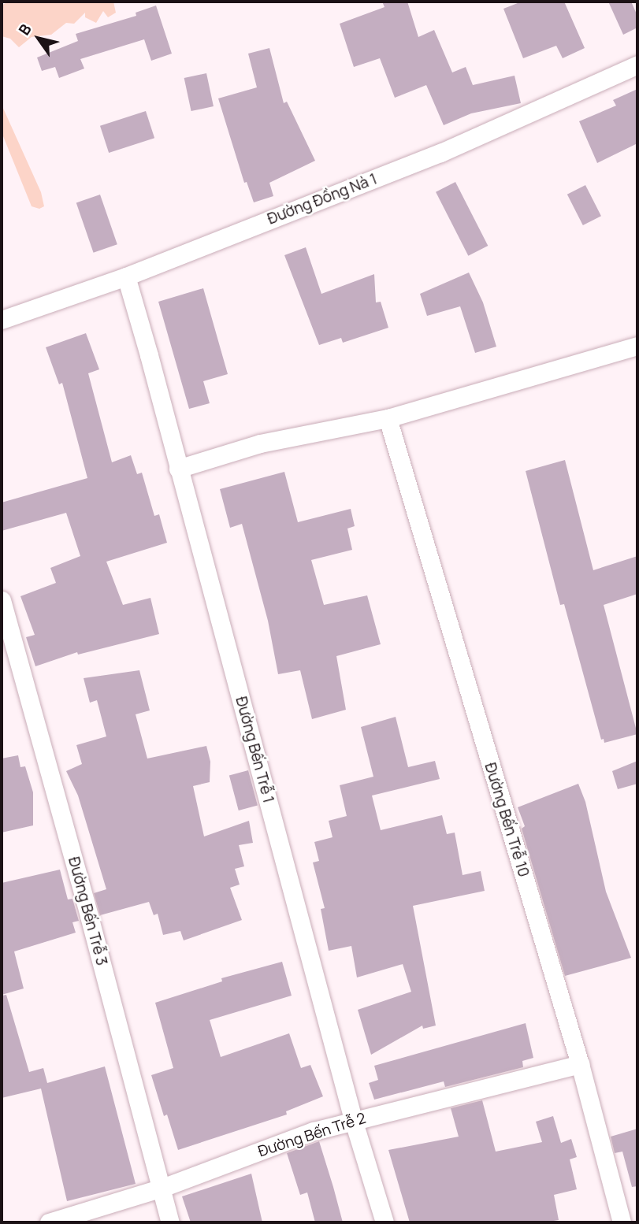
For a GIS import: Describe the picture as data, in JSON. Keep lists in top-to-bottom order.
{
  "streets": {
    "street": [
      "Đường Đồng Nà 1",
      "Đường Bến Trễ 1",
      "Đường Bến Trễ 10",
      "Đường Bến Trễ 3",
      "Đường Bến Trễ 2"
    ]
  },
  "crossings": [
    ["Đường Đồng Nà 1", "Đường Bến Trễ 1"],
    ["Đường Bến Trễ 1", "Đường Bến Trễ 2"],
    ["Đường Bến Trễ 10", "Đường Bến Trễ 2"],
    ["Đường Bến Trễ 3", "Đường Bến Trễ 2"]
  ],
  "north": "top left"
}
